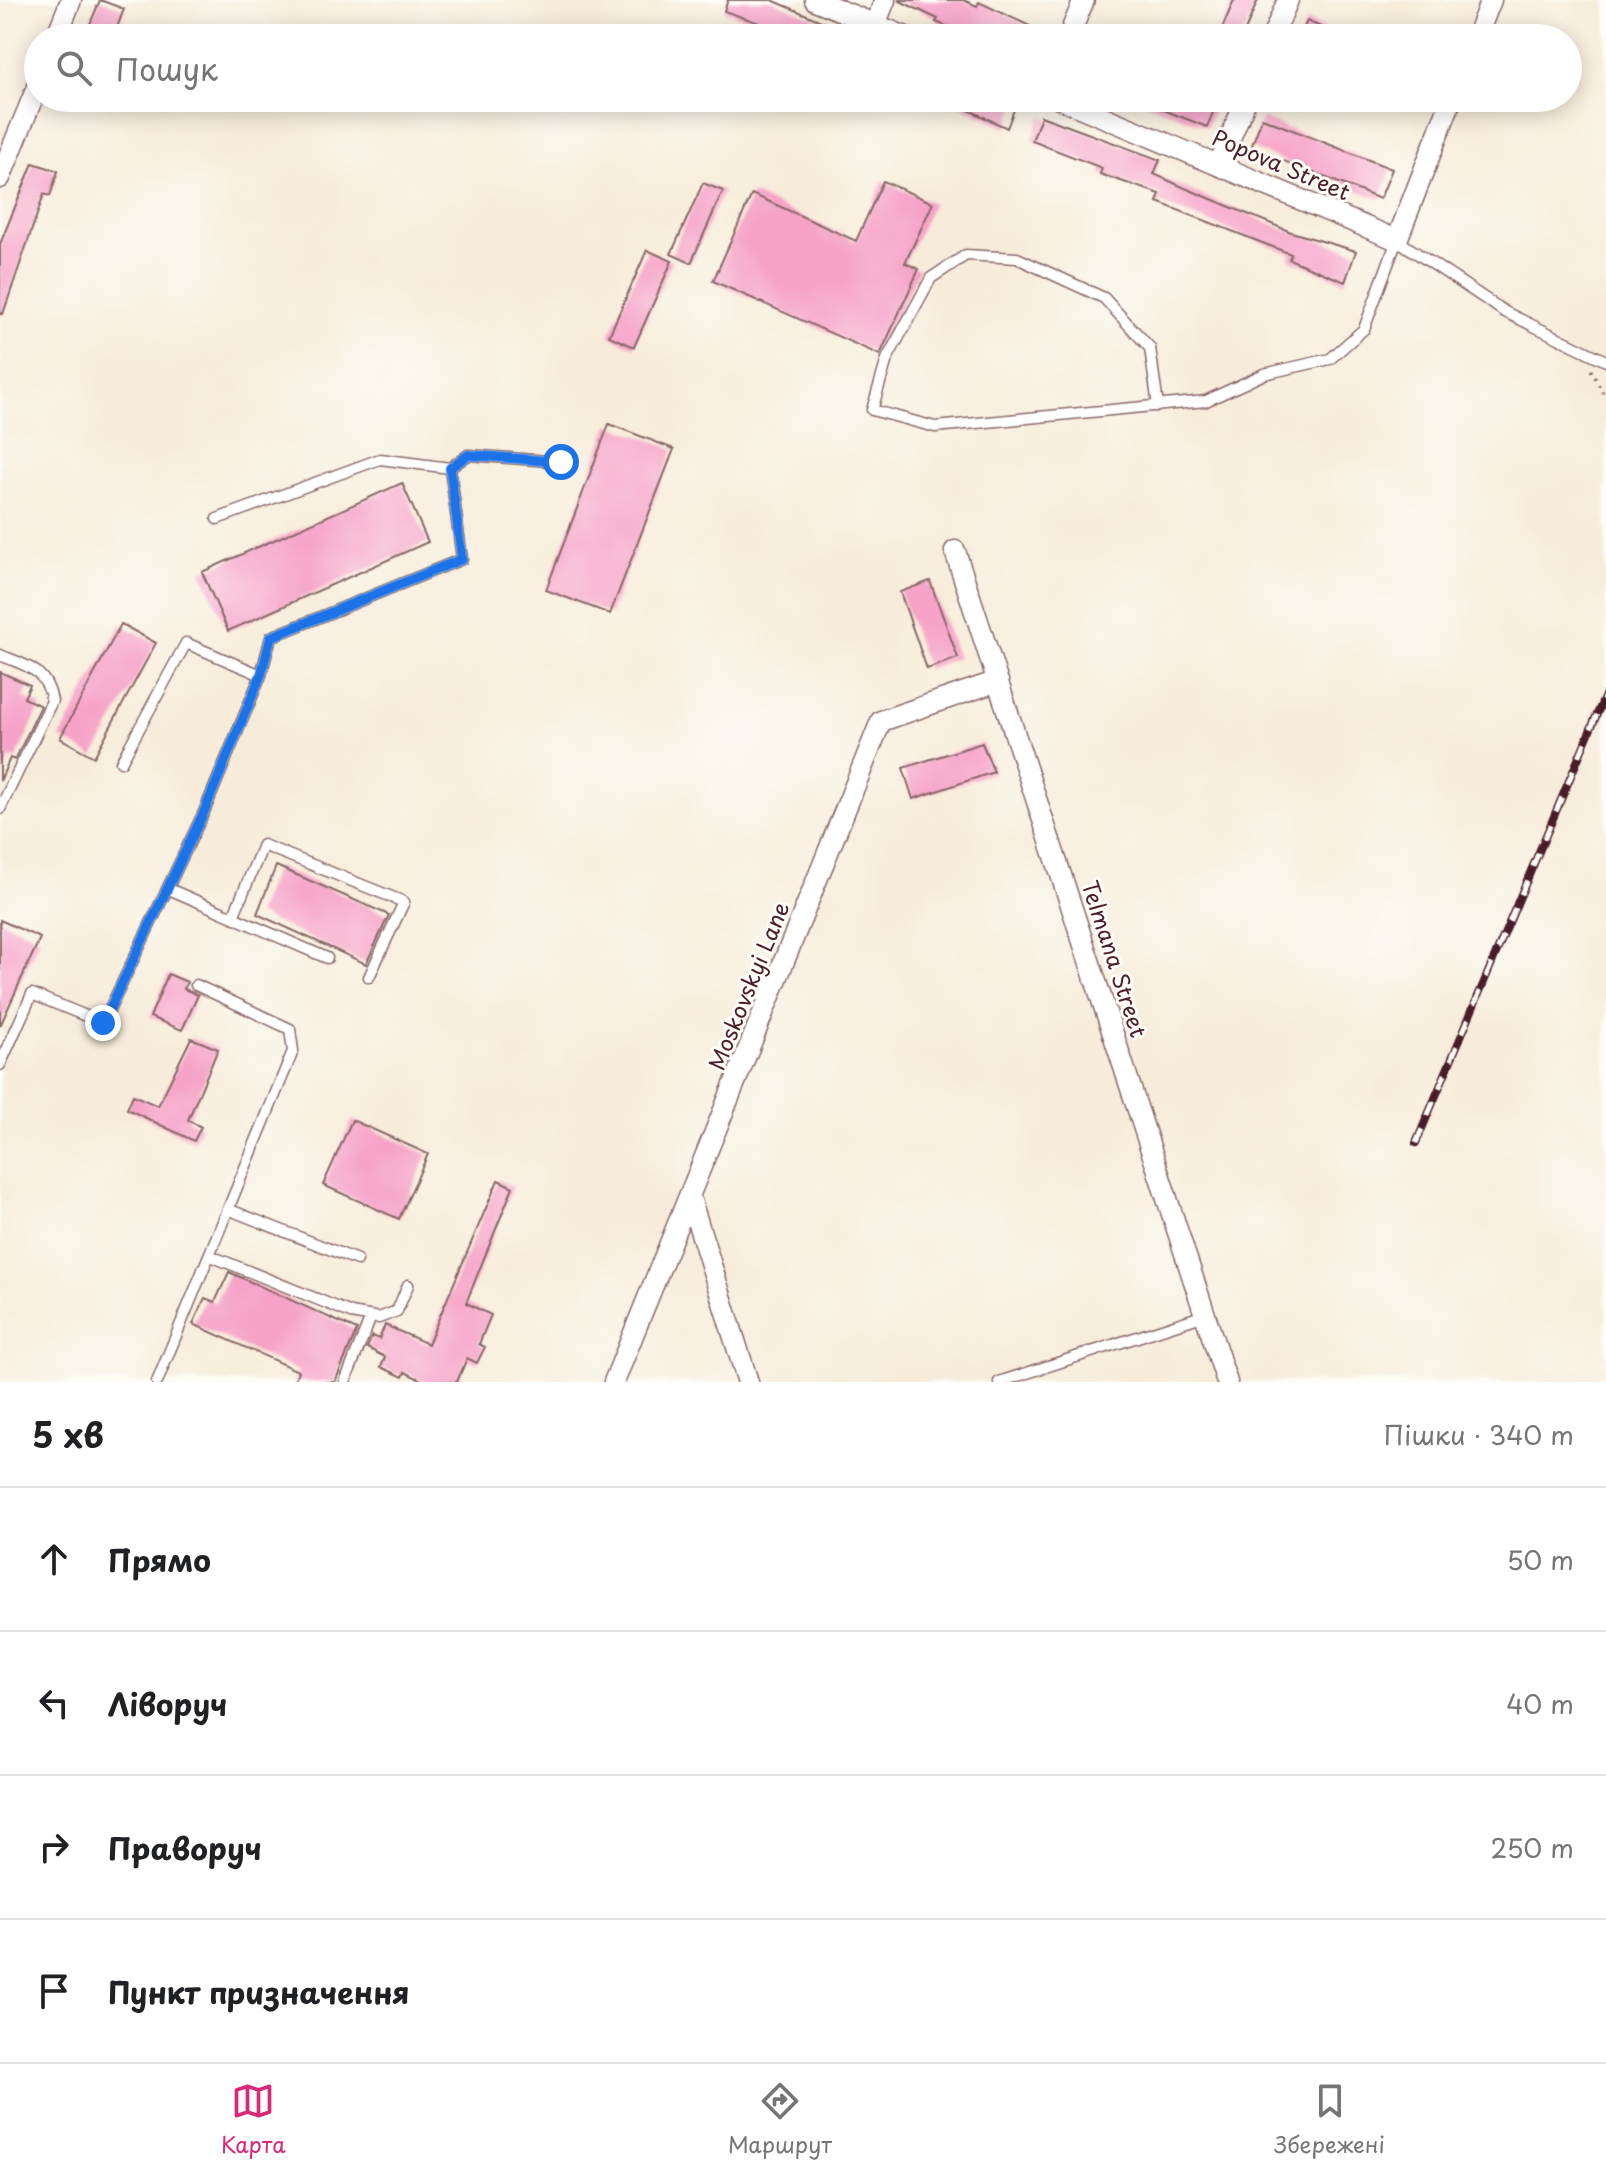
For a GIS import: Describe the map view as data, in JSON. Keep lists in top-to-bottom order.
{
  "streets": {
    "street": ["Popova Street", "Telmana Street", "Moskovskyi Lane"]
  },
  "crossings": [
    ["Telmana Street", "Moskovskyi Lane"]
  ],
  "page": {
    "search": "Пошук",
    "heading": ["5 хв", "Пішки · 340 m"],
    "list": [
      ["Прямо", "50 m"],
      ["Ліворуч", "40 m"],
      ["Праворуч", "250 m"],
      "Пункт призначення"
    ],
    "nav": ["Карта", "Маршрут", "Збережені"]
  }
}
